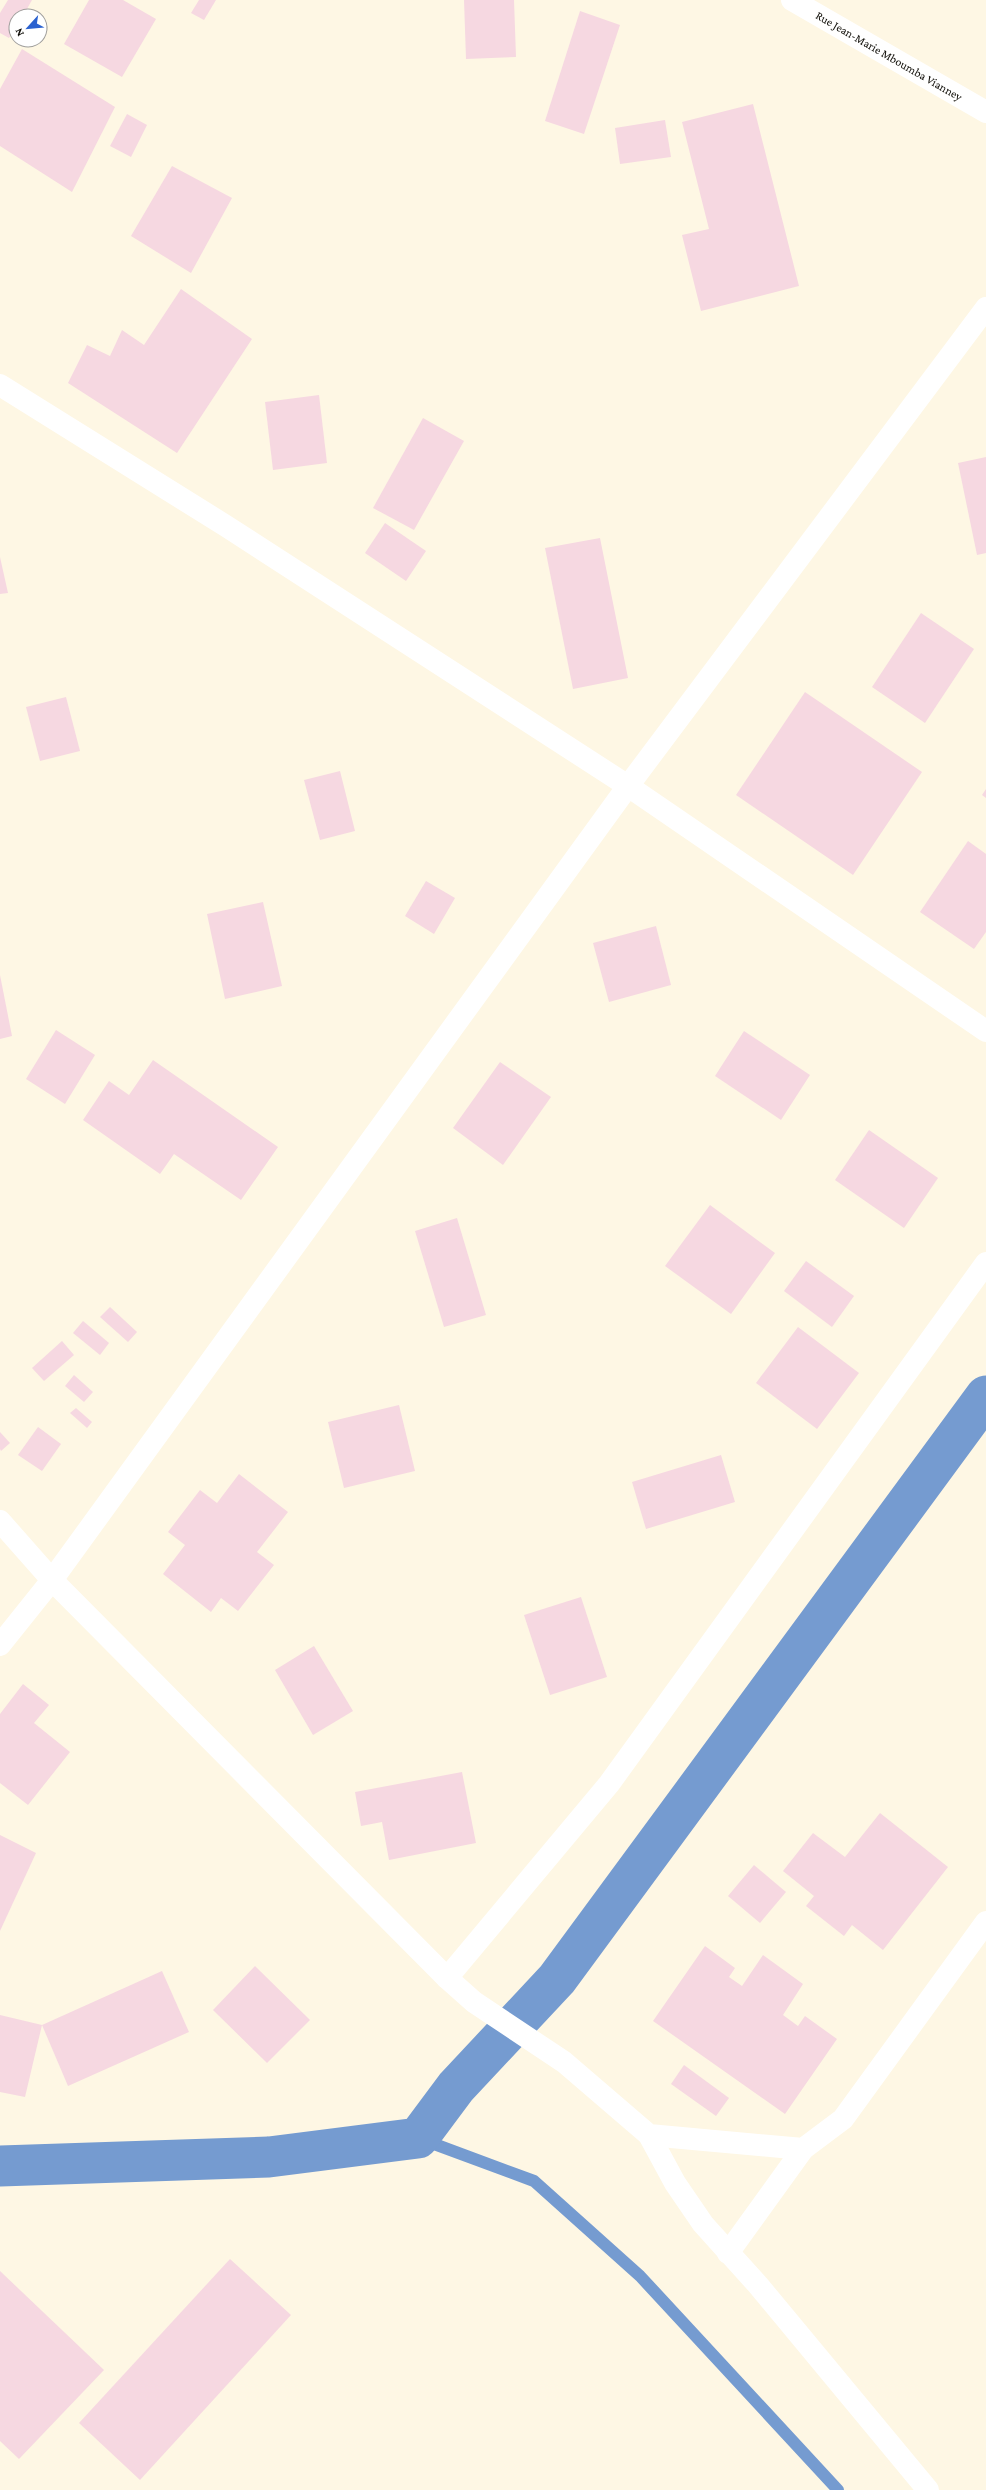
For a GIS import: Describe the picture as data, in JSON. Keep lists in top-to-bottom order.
{
  "streets": {
    "street": ["Rue Jean-Marie Mboumba Vianney"]
  },
  "north": "bottom left"
}
